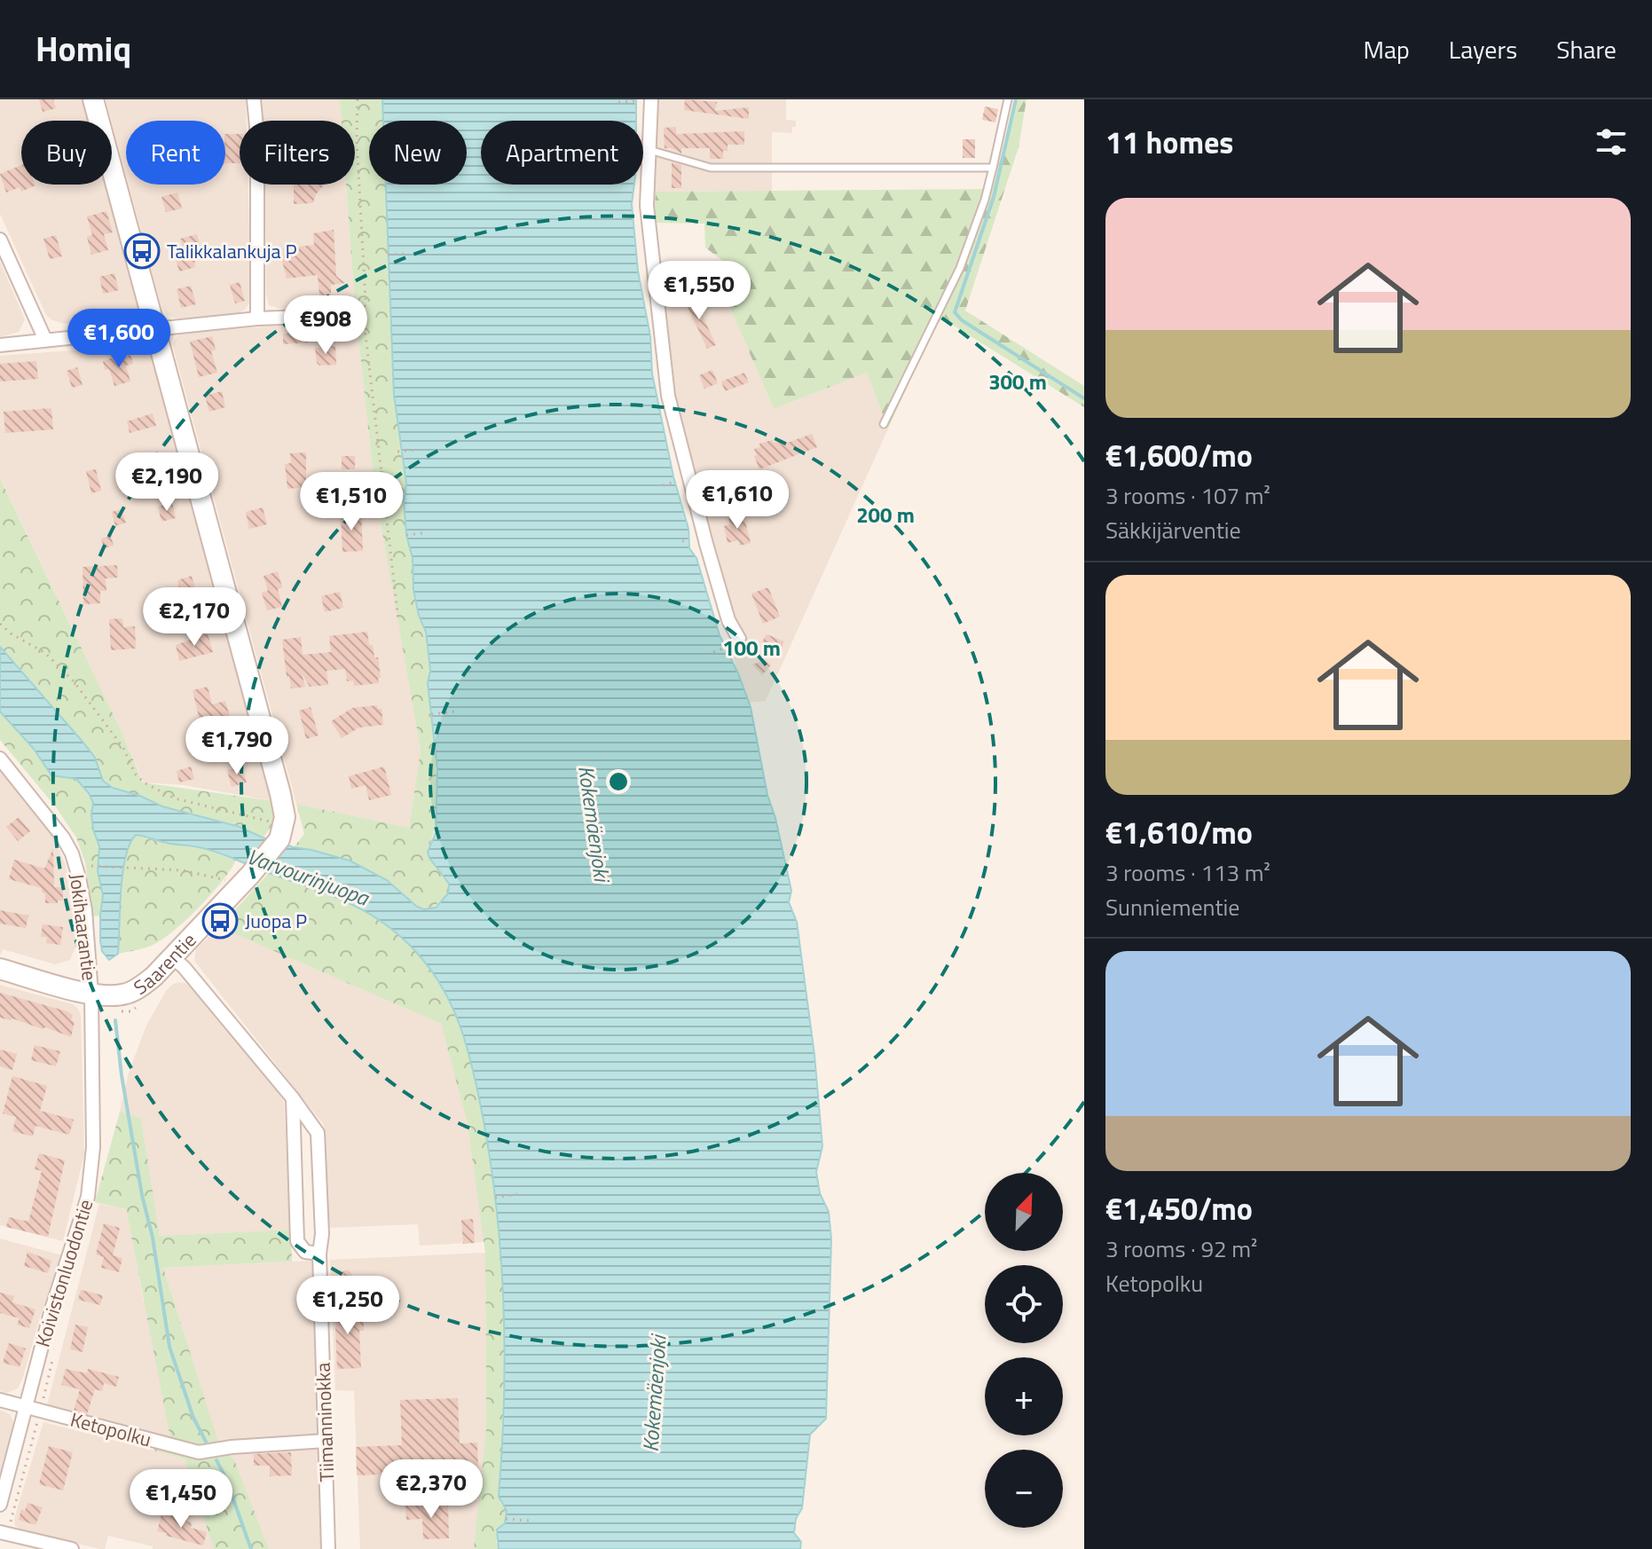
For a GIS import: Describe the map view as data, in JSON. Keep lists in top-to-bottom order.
{
  "streets": {
    "street": [
      "Jokihaarantie",
      "Saarentie",
      "Koivistonluodontie",
      "Tiimanninokka",
      "Ketopolku"
    ]
  },
  "crossings": [
    ["Jokihaarantie", "Saarentie"],
    ["Jokihaarantie", "Koivistonluodontie"],
    ["Saarentie", "Koivistonluodontie"],
    ["Saarentie", "Tiimanninokka"],
    ["Koivistonluodontie", "Ketopolku"],
    ["Tiimanninokka", "Ketopolku"]
  ],
  "water": ["Kokemäenjoki", "Varvourinjuopa"],
  "places": {
    "bus stop": ["Talikkalankuja P", "Juopa P"]
  },
  "north": "top right",
  "page": {
    "header": "Homiq",
    "nav": ["Map", "Layers", "Share"],
    "heading": "11 homes",
    "chip": [
      "Buy",
      "Rent",
      "Filters",
      "New",
      "Apartment"
    ],
    "list": [
      {
        "name": "€1,600/mo",
        "note": "3 rooms · 107 m² · Säkkijärventie"
      },
      {
        "name": "€1,610/mo",
        "note": "3 rooms · 113 m² · Sunniementie"
      },
      {
        "name": "€1,450/mo",
        "note": "3 rooms · 92 m² · Ketopolku"
      }
    ],
    "price": [
      "€1,550",
      "€908",
      "€1,600",
      "€2,190",
      "€1,610",
      "€1,510",
      "€2,170",
      "€1,790",
      "€1,250",
      "€2,370",
      "€1,450"
    ],
    "map_buttons": ["+", "−"]
  },
  "rings": ["300 m", "200 m", "100 m"]
}
